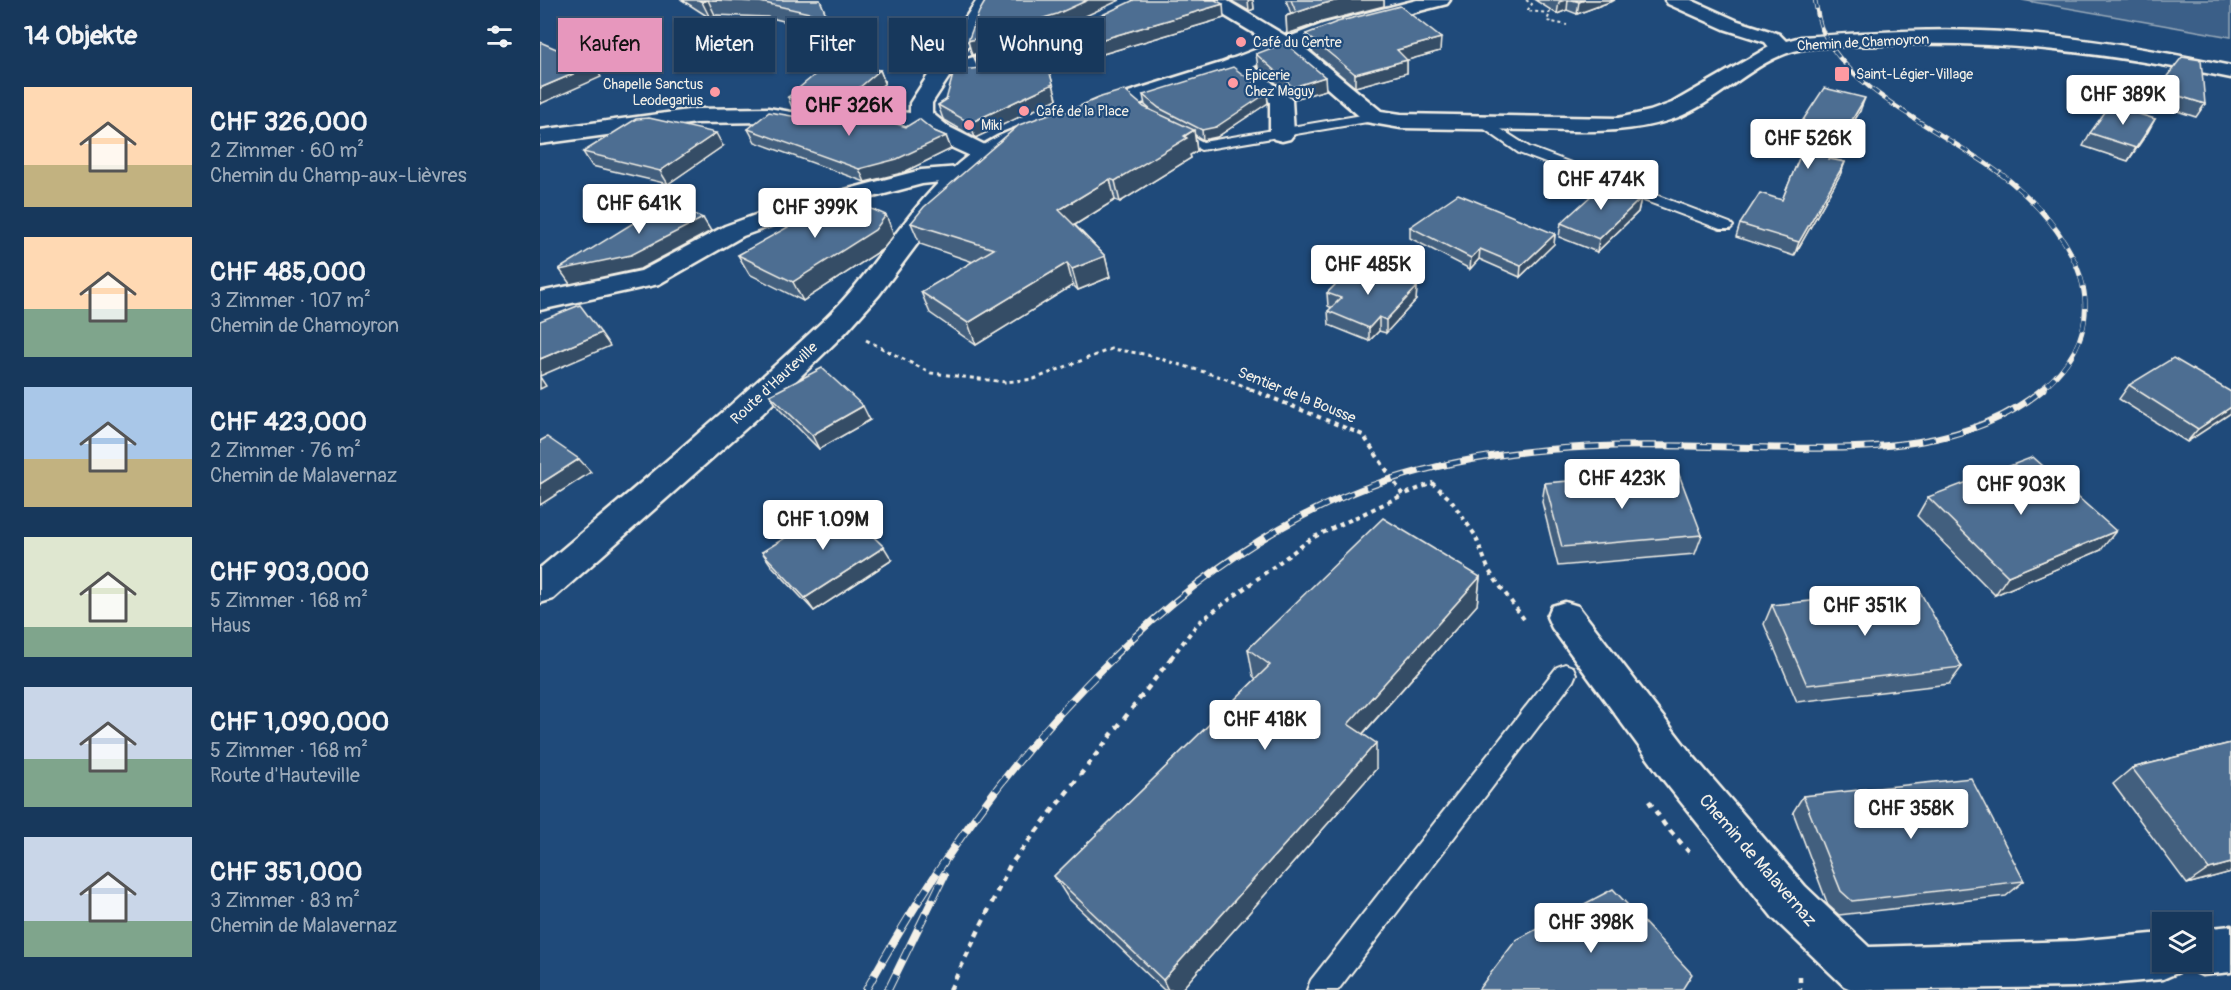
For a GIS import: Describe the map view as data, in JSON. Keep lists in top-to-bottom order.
{
  "streets": {
    "street": ["Chemin de Chamoyron", "Route d'Hauteville", "Chemin de Malavernaz"],
    "path": ["Sentier de la Bousse"]
  },
  "crossings": [
    ["Route d'Hauteville", "Sentier de la Bousse"]
  ],
  "places": {
    "other": [
      "Café du Centre",
      "Epicerie Chez Maguy",
      "Chapelle Sanctus Leodegarius",
      "Café de la Place",
      "Miki"
    ],
    "transit": ["Saint-Légier-Village"]
  },
  "page": {
    "heading": "14 Objekte",
    "chip": [
      "Kaufen",
      "Mieten",
      "Filter",
      "Neu",
      "Wohnung"
    ],
    "list": [
      {
        "name": "CHF 326,000",
        "note": "2 Zimmer · 60 m² · Chemin du Champ-aux-Lièvres"
      },
      {
        "name": "CHF 485,000",
        "note": "3 Zimmer · 107 m² · Chemin de Chamoyron"
      },
      {
        "name": "CHF 423,000",
        "note": "2 Zimmer · 76 m² · Chemin de Malavernaz"
      },
      {
        "name": "CHF 903,000",
        "note": "5 Zimmer · 168 m² · Haus"
      },
      {
        "name": "CHF 1,090,000",
        "note": "5 Zimmer · 168 m² · Route d'Hauteville"
      },
      {
        "name": "CHF 351,000",
        "note": "3 Zimmer · 83 m² · Chemin de Malavernaz"
      }
    ],
    "price": [
      "CHF 389K",
      "CHF 326K",
      "CHF 526K",
      "CHF 474K",
      "CHF 641K",
      "CHF 399K",
      "CHF 485K",
      "CHF 423K",
      "CHF 903K",
      "CHF 1.09M",
      "CHF 351K",
      "CHF 418K",
      "CHF 358K",
      "CHF 398K"
    ]
  }
}
